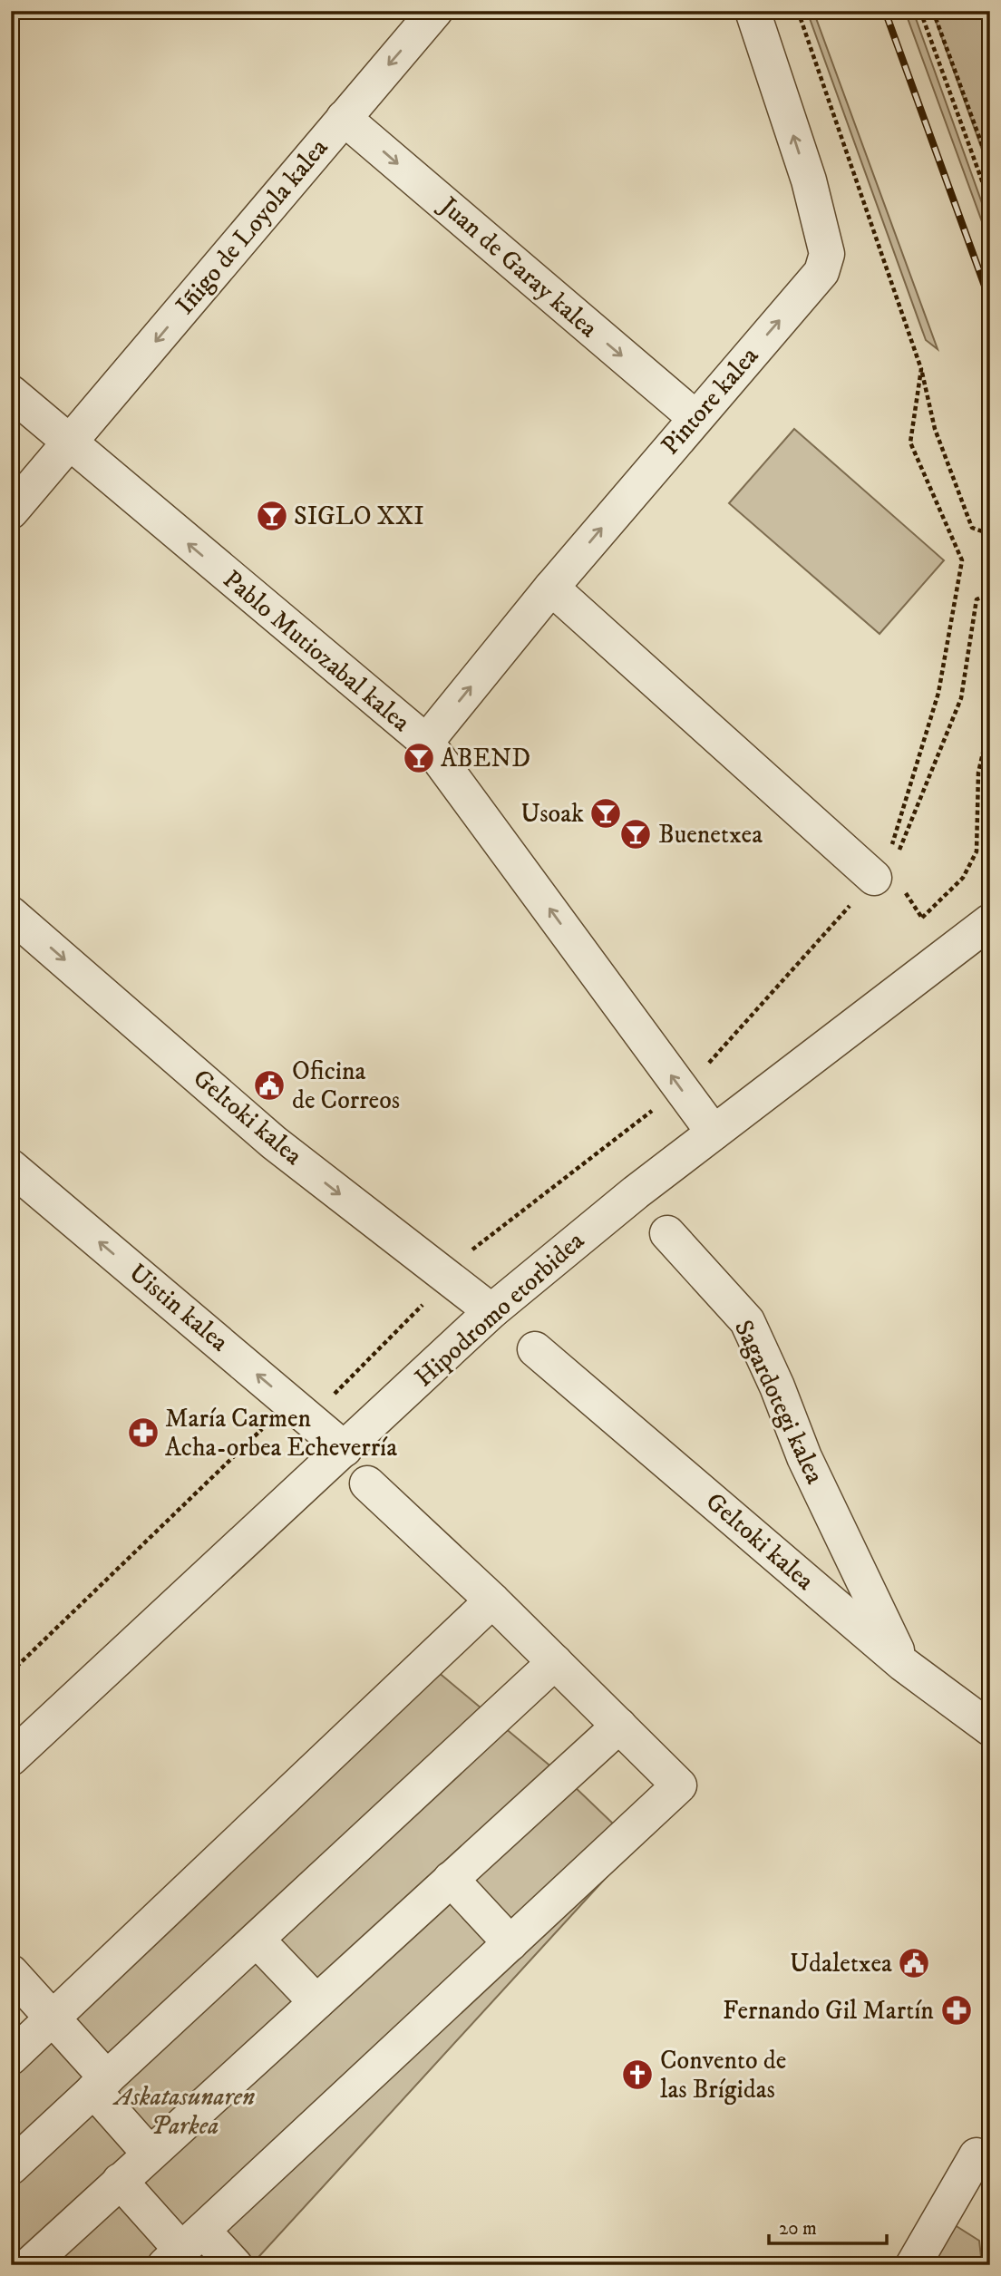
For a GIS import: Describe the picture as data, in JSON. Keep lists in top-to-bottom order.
{
  "streets": {
    "street": [
      "Iñigo de Loyola kalea",
      "Juan de Garay kalea",
      "Pintore kalea",
      "Pablo Mutiozabal kalea",
      "Geltoki kalea",
      "Uistin kalea",
      "Hipodromo etorbidea",
      "Sagardotegi kalea"
    ]
  },
  "crossings": [
    ["Iñigo de Loyola kalea", "Juan de Garay kalea"],
    ["Iñigo de Loyola kalea", "Pablo Mutiozabal kalea"],
    ["Juan de Garay kalea", "Pintore kalea"],
    ["Pintore kalea", "Pablo Mutiozabal kalea"],
    ["Pablo Mutiozabal kalea", "Hipodromo etorbidea"],
    ["Geltoki kalea", "Hipodromo etorbidea"],
    ["Geltoki kalea", "Sagardotegi kalea"],
    ["Uistin kalea", "Hipodromo etorbidea"]
  ],
  "one_way": [
    "Iñigo de Loyola kalea",
    "Juan de Garay kalea",
    "Pintore kalea",
    "Geltoki kalea",
    "Uistin kalea"
  ],
  "parks": ["Askatasunaren Parkea"],
  "places": {
    "bar": [
      "SIGLO XXI",
      "ABEND",
      "Usoak",
      "Buenetxea"
    ],
    "public building": ["Oficina de Correos", "Udaletxea"],
    "pharmacy": ["María Carmen Acha-orbea Echeverría", "Fernando Gil Martín"],
    "church": ["Convento de las Brígidas"]
  },
  "scale_bar": "20 m"
}
